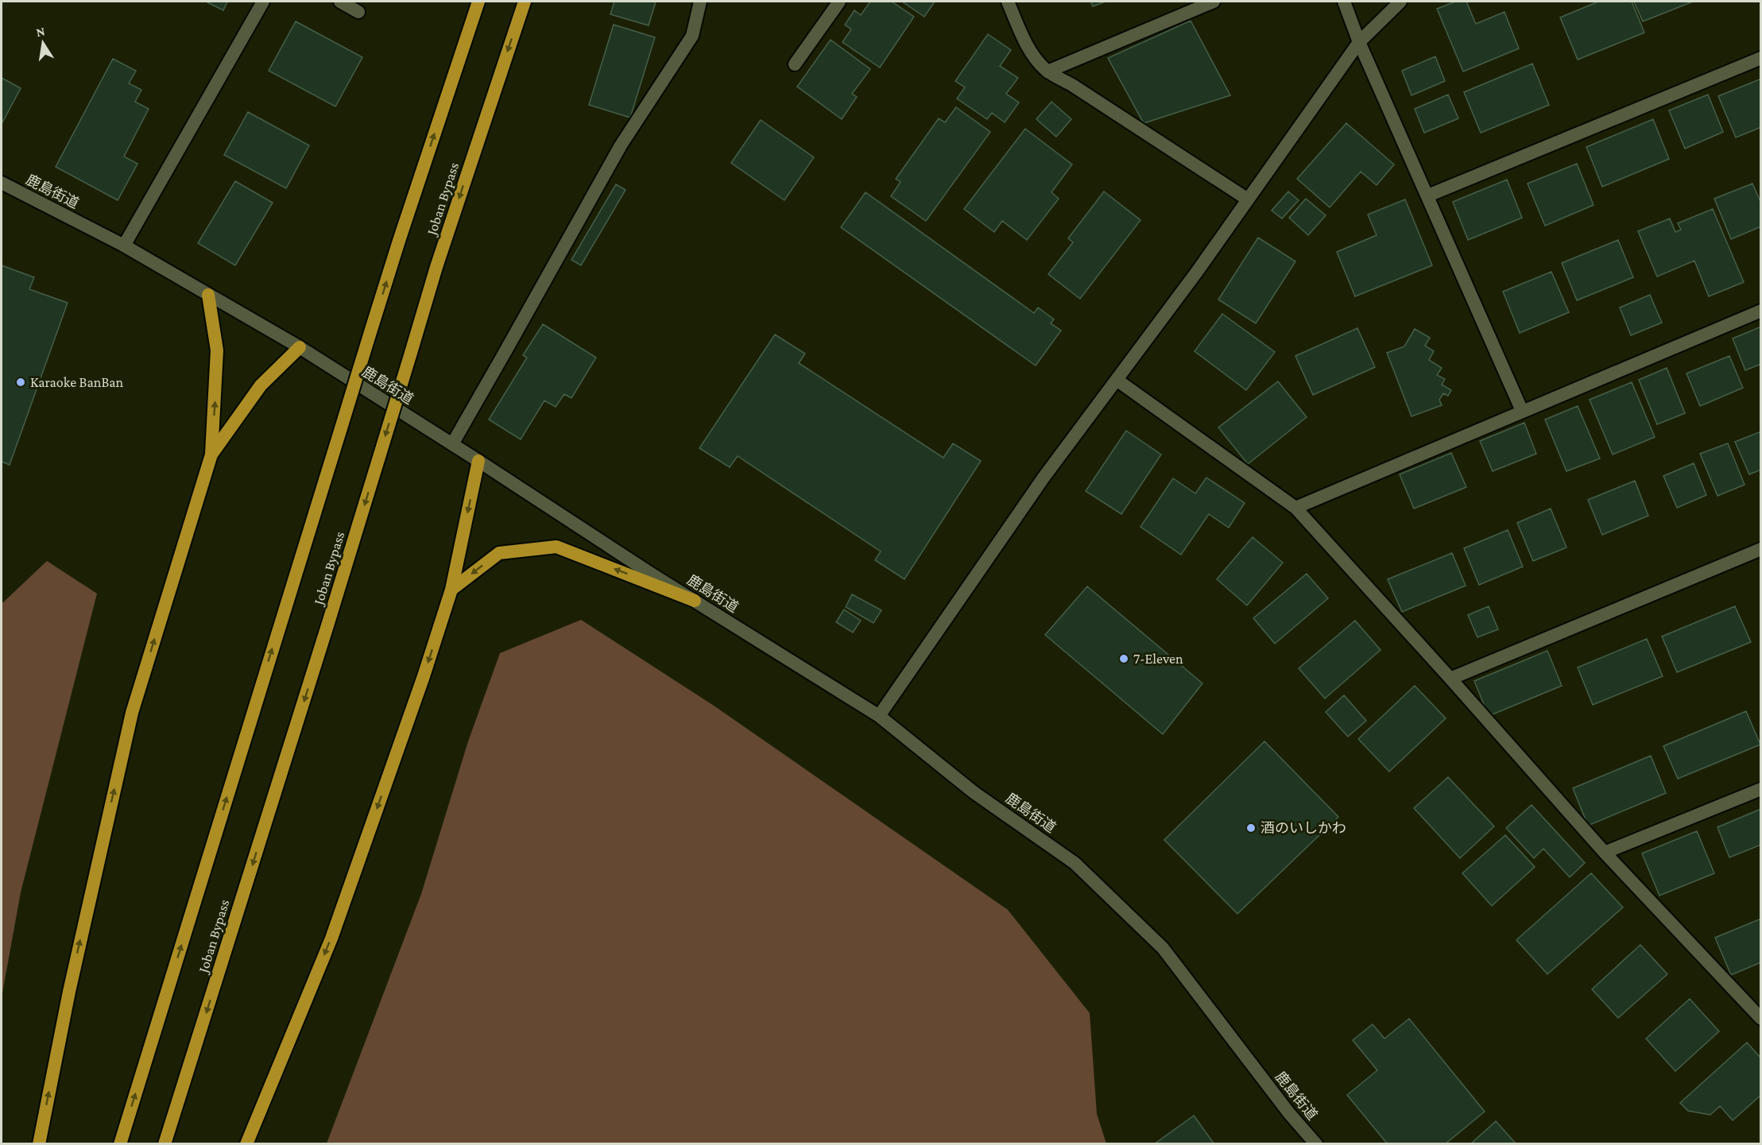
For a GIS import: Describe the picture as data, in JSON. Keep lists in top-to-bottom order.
{
  "streets": {
    "highway": ["Joban Bypass"],
    "street": ["鹿島街道"]
  },
  "places": ["Karaoke BanBan", "7-Eleven", "酒のいしかわ"],
  "north": "top"
}
